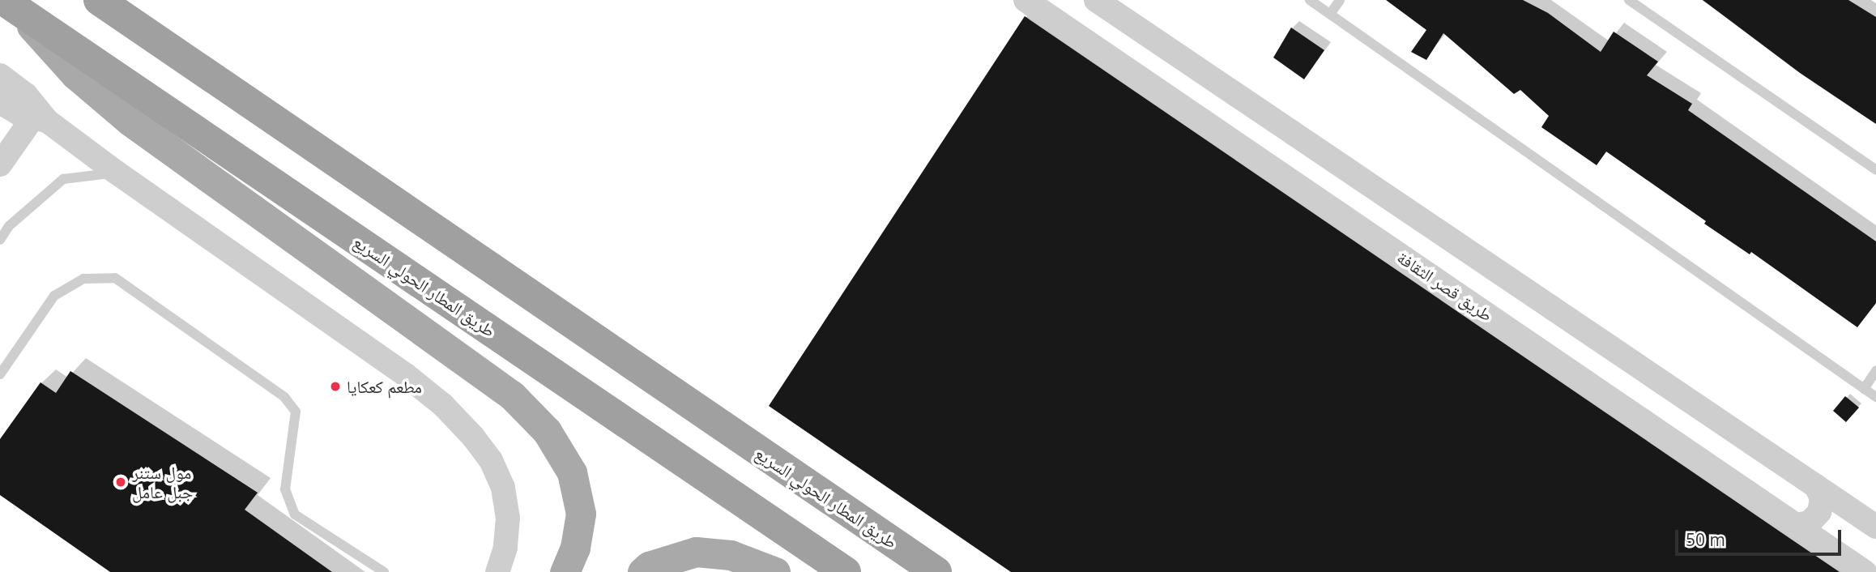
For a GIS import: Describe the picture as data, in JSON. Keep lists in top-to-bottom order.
{
  "streets": {
    "highway": ["طريق المطار الحولي السريع"],
    "street": ["طريق قصر الثقافة"]
  },
  "places": ["مطعم كعكايا", "مول ستنر جبل عامل"],
  "scale_bar": "50 m"
}
